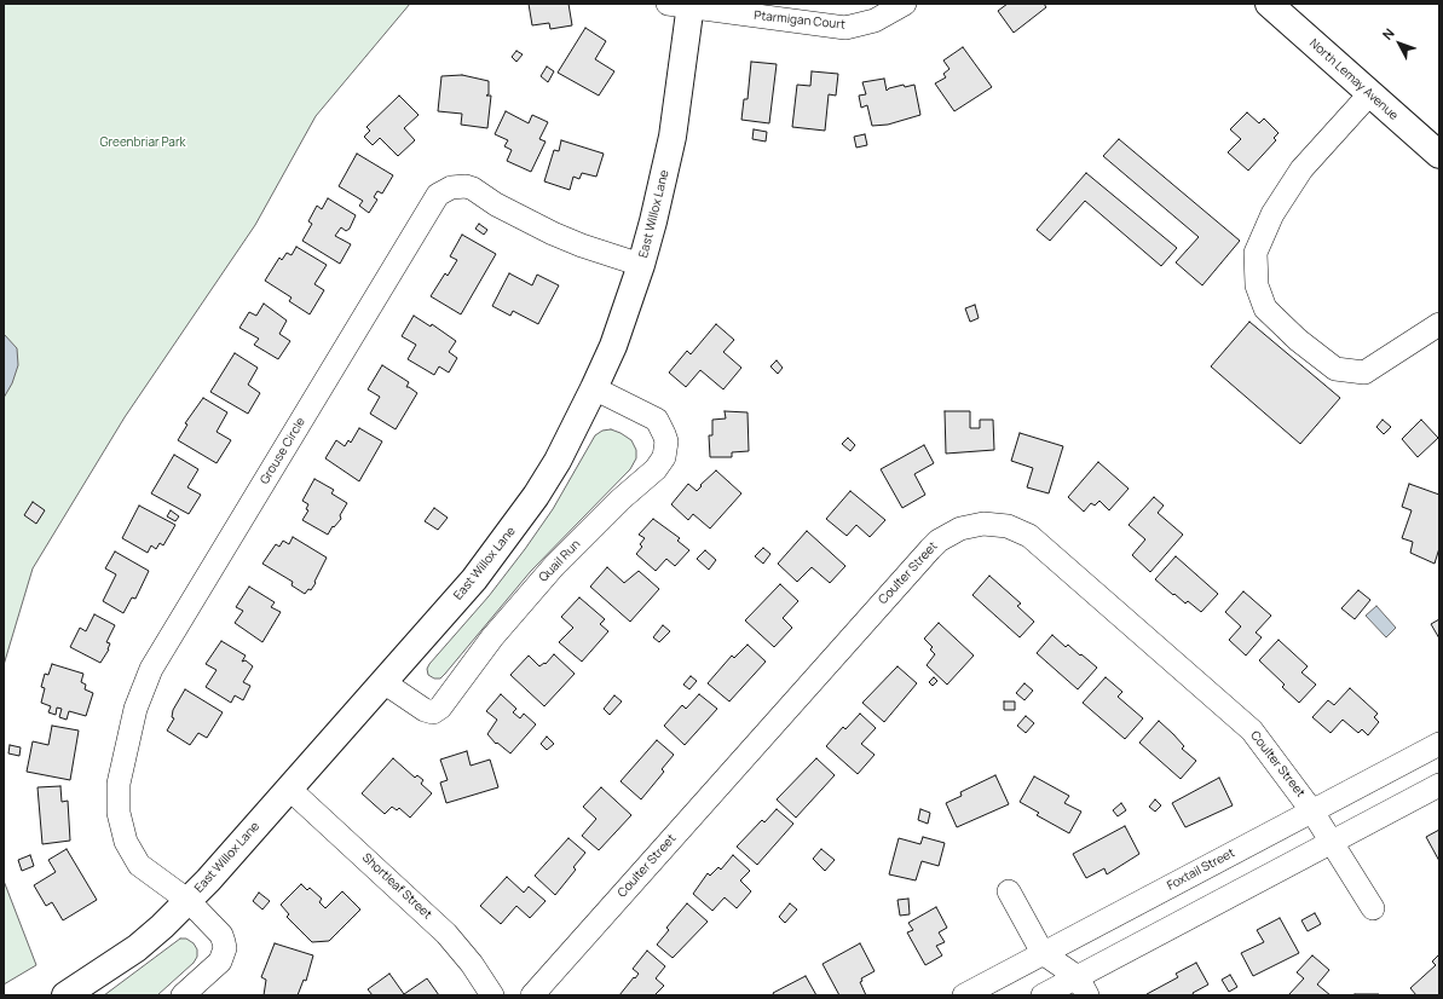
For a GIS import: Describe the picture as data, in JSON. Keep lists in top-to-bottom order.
{
  "streets": {
    "main road": ["North Lemay Avenue", "East Willox Lane"],
    "street": [
      "Ptarmigan Court",
      "Grouse Circle",
      "Quail Run",
      "Coulter Street",
      "Foxtail Street",
      "Shortleaf Street"
    ]
  },
  "crossings": [
    ["Ptarmigan Court", "East Willox Lane"],
    ["East Willox Lane", "Grouse Circle"],
    ["East Willox Lane", "Quail Run"],
    ["East Willox Lane", "Shortleaf Street"],
    ["Coulter Street", "Foxtail Street"]
  ],
  "parks": ["Greenbriar Park"],
  "north": "top left"
}
